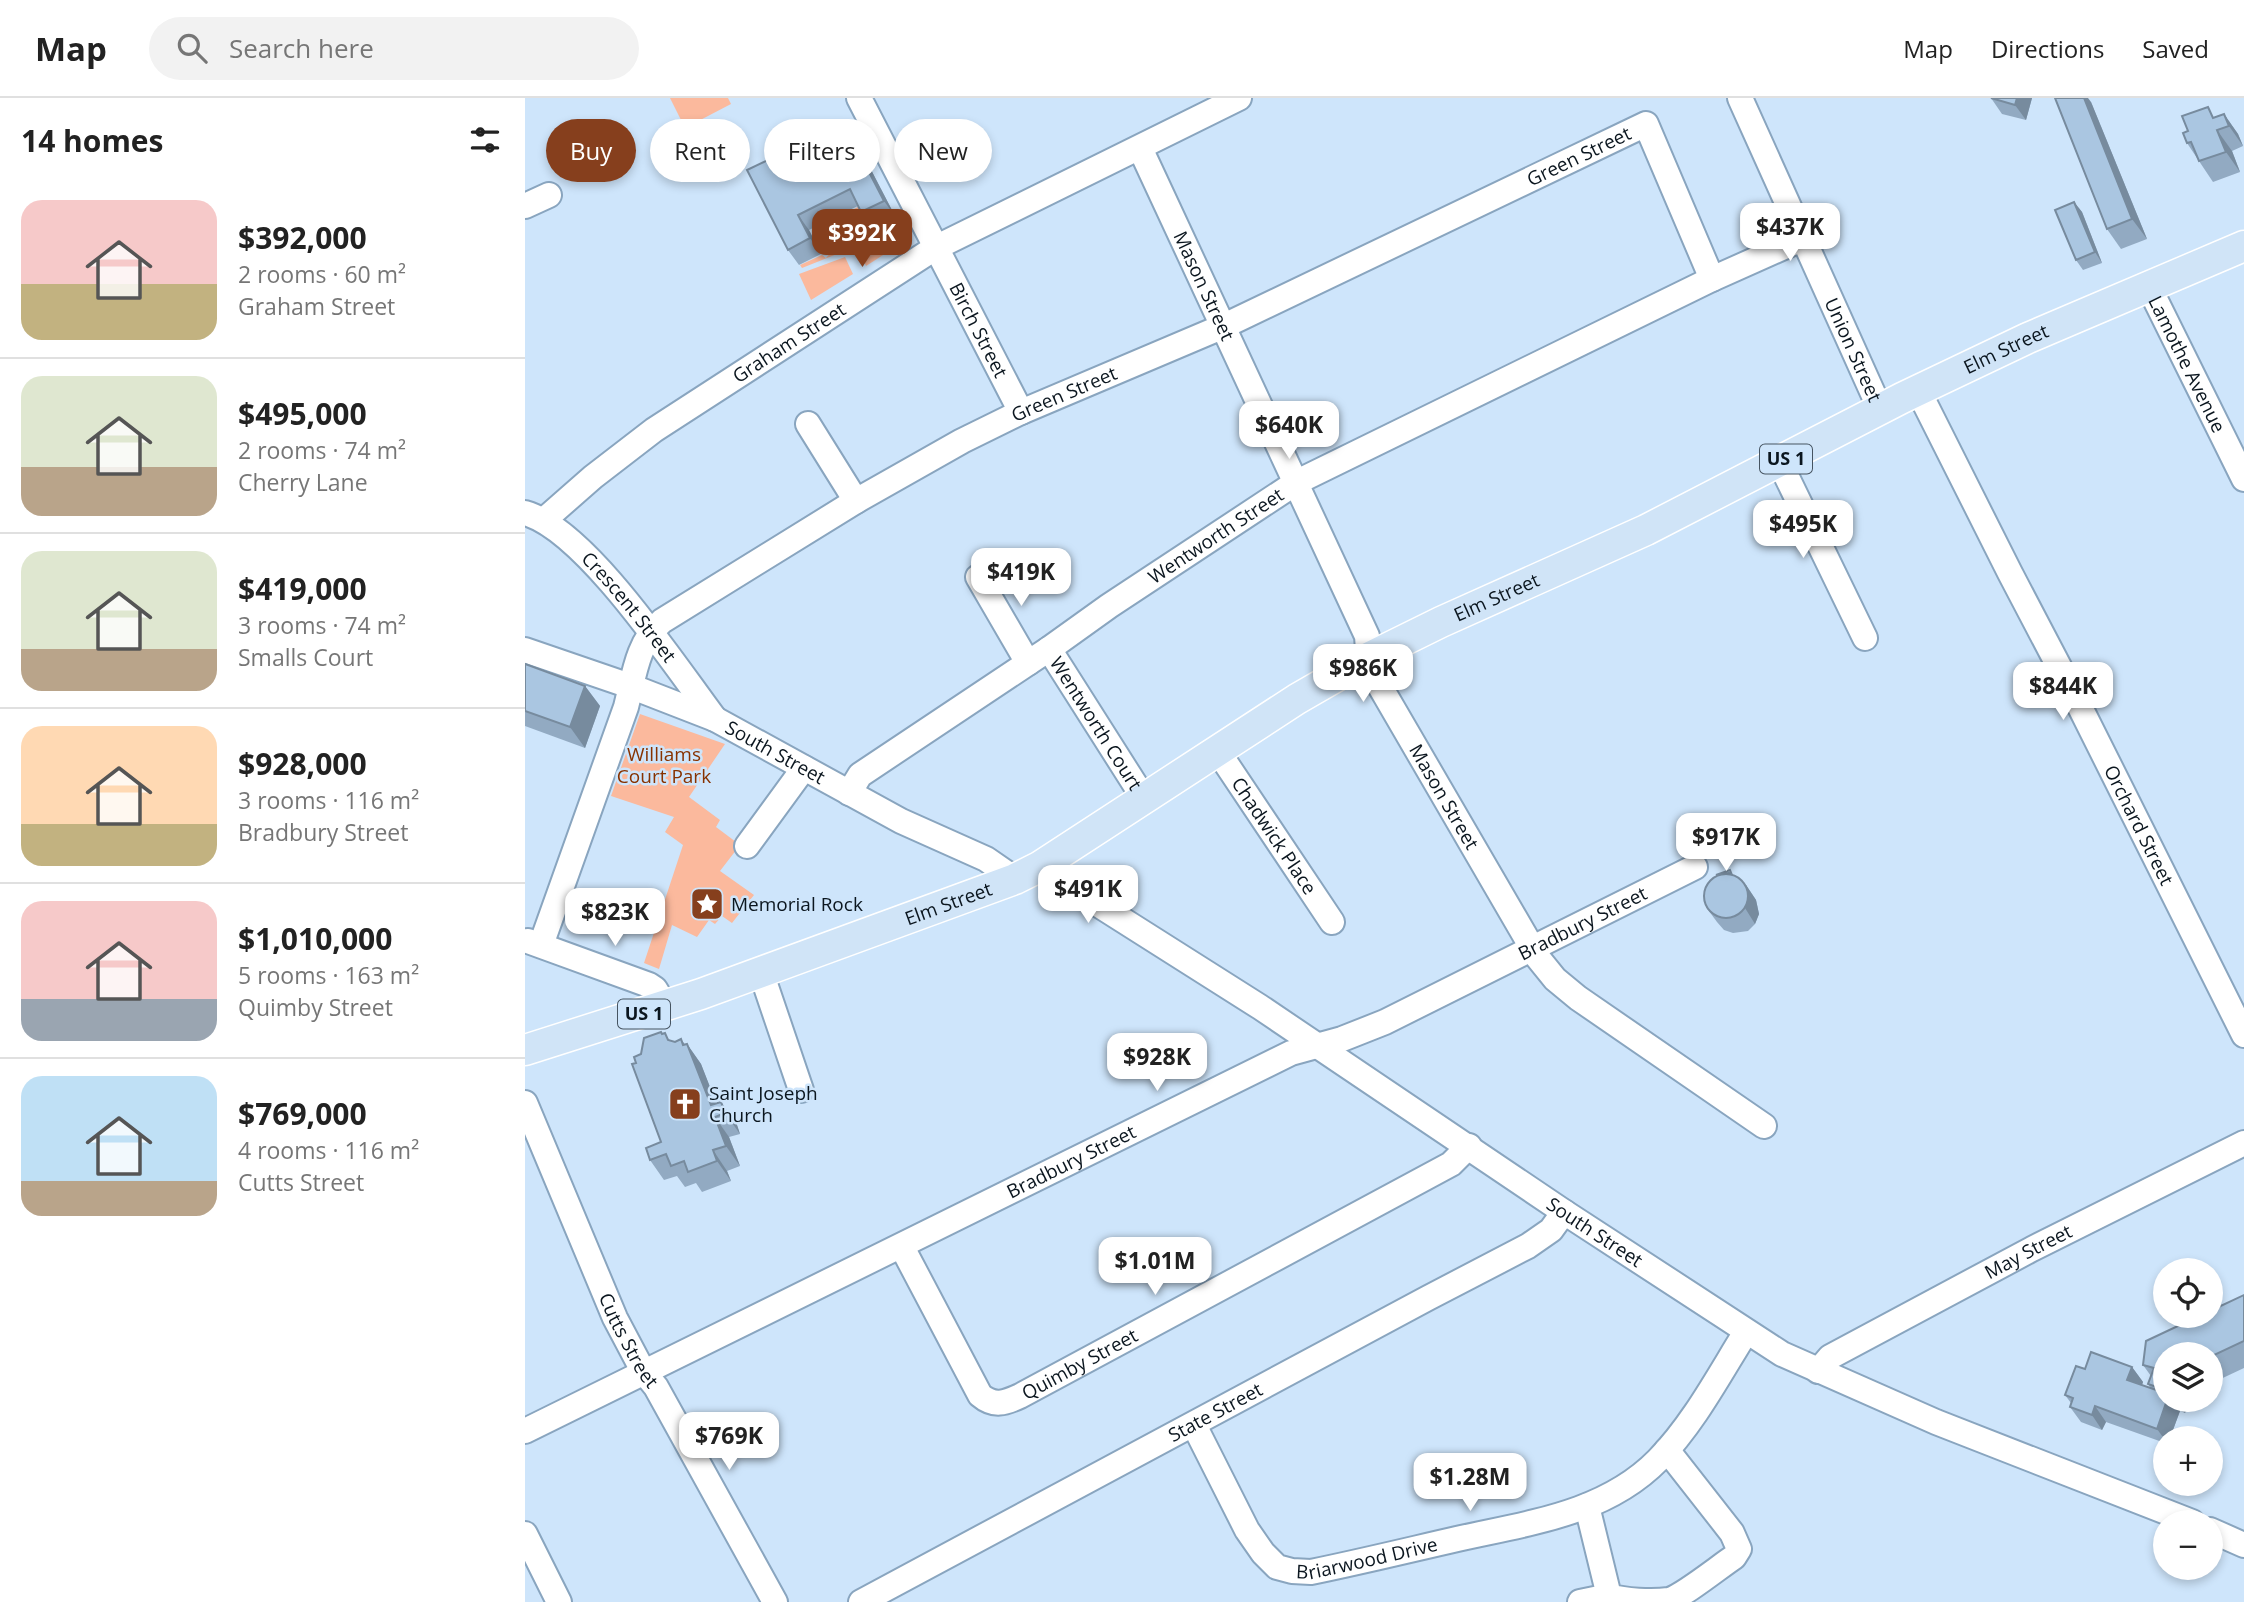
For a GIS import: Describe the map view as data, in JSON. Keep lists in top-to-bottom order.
{
  "streets": {
    "main road": ["Elm Street", "US 1"],
    "street": [
      "Green Street",
      "Mason Street",
      "Birch Street",
      "Graham Street",
      "Union Street",
      "Lamothe Avenue",
      "Wentworth Street",
      "Crescent Street",
      "Wentworth Court",
      "South Street",
      "Orchard Street",
      "Chadwick Place",
      "Bradbury Street",
      "May Street",
      "Cutts Street",
      "Quimby Street",
      "State Street",
      "Briarwood Drive"
    ]
  },
  "crossings": [
    ["Green Street", "Mason Street"],
    ["Green Street", "Birch Street"],
    ["Green Street", "Wentworth Street"],
    ["Green Street", "Crescent Street"],
    ["Green Street", "South Street"],
    ["Mason Street", "Graham Street"],
    ["Mason Street", "Elm Street"],
    ["Mason Street", "Wentworth Street"],
    ["Mason Street", "Bradbury Street"],
    ["Birch Street", "Graham Street"],
    ["Graham Street", "Crescent Street"],
    ["Union Street", "Elm Street"],
    ["Union Street", "Wentworth Street"],
    ["Elm Street", "Lamothe Avenue"],
    ["Elm Street", "Wentworth Court"],
    ["Elm Street", "South Street"],
    ["Elm Street", "Orchard Street"],
    ["Elm Street", "Chadwick Place"],
    ["Wentworth Street", "Wentworth Court"],
    ["Wentworth Street", "South Street"],
    ["Crescent Street", "South Street"],
    ["South Street", "Bradbury Street"],
    ["South Street", "May Street"],
    ["South Street", "Quimby Street"],
    ["South Street", "State Street"],
    ["South Street", "Briarwood Drive"],
    ["Bradbury Street", "Cutts Street"],
    ["Bradbury Street", "Quimby Street"],
    ["State Street", "Briarwood Drive"]
  ],
  "parks": ["Williams Court Park"],
  "places": {
    "place": ["Memorial Rock"],
    "church": ["Saint Joseph Church"]
  },
  "page": {
    "header": "Map",
    "search": "Search here",
    "nav": ["Map", "Directions", "Saved"],
    "heading": "14 homes",
    "chip": [
      "Buy",
      "Rent",
      "Filters",
      "New"
    ],
    "list": [
      {
        "name": "$392,000",
        "note": "2 rooms · 60 m² · Graham Street"
      },
      {
        "name": "$495,000",
        "note": "2 rooms · 74 m² · Cherry Lane"
      },
      {
        "name": "$419,000",
        "note": "3 rooms · 74 m² · Smalls Court"
      },
      {
        "name": "$928,000",
        "note": "3 rooms · 116 m² · Bradbury Street"
      },
      {
        "name": "$1,010,000",
        "note": "5 rooms · 163 m² · Quimby Street"
      },
      {
        "name": "$769,000",
        "note": "4 rooms · 116 m² · Cutts Street"
      }
    ],
    "price": [
      "$437K",
      "$392K",
      "$640K",
      "$495K",
      "$419K",
      "$986K",
      "$844K",
      "$917K",
      "$491K",
      "$823K",
      "$928K",
      "$1.01M",
      "$769K",
      "$1.28M"
    ],
    "map_buttons": ["+", "−"]
  }
}
